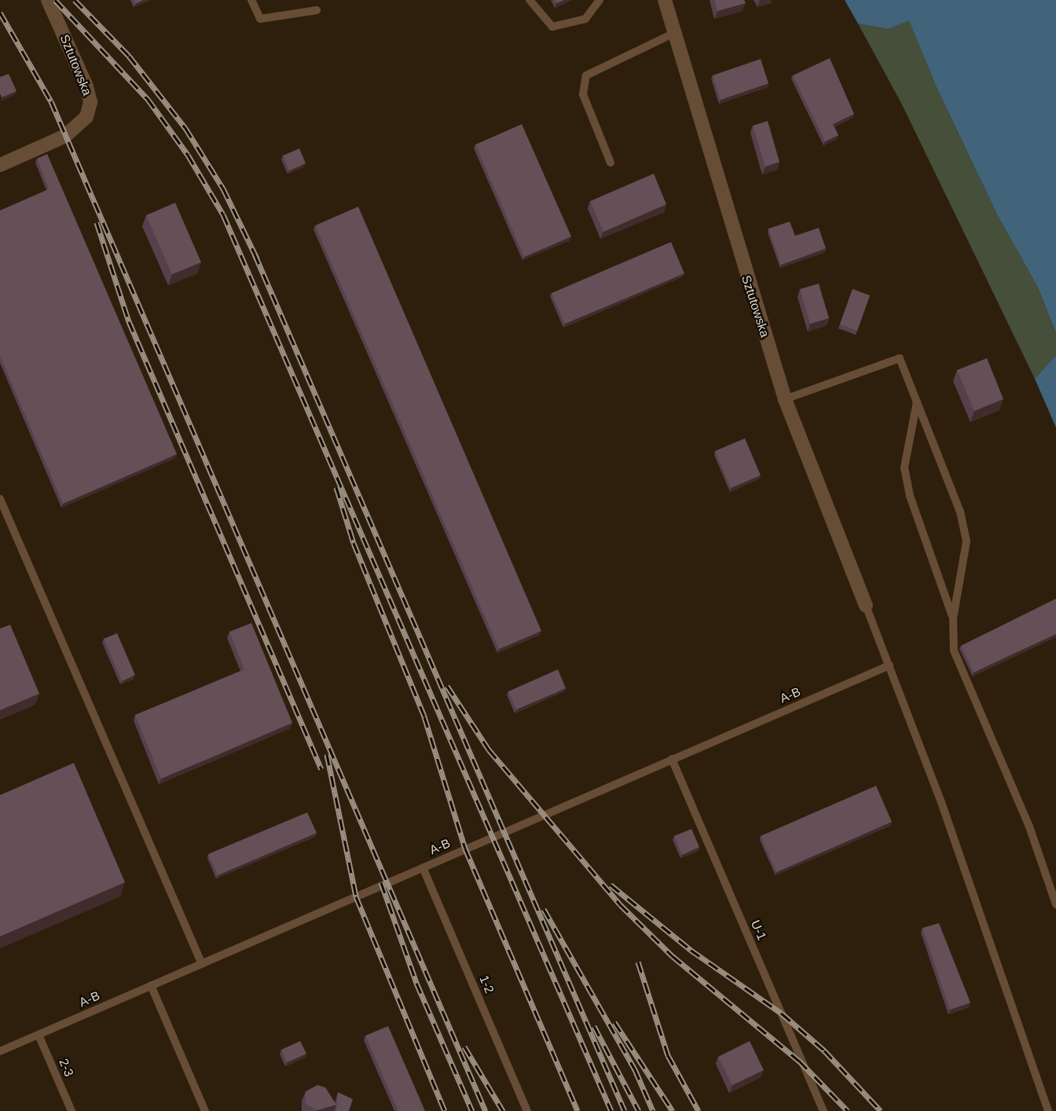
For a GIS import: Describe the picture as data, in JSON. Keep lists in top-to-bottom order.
{
  "streets": {
    "street": ["Sztutowska"],
    "lane": [
      "A-B",
      "U-1",
      "1-2",
      "2-3"
    ]
  },
  "crossings": [
    ["A-B", "U-1"],
    ["A-B", "1-2"],
    ["A-B", "2-3"]
  ]
}
